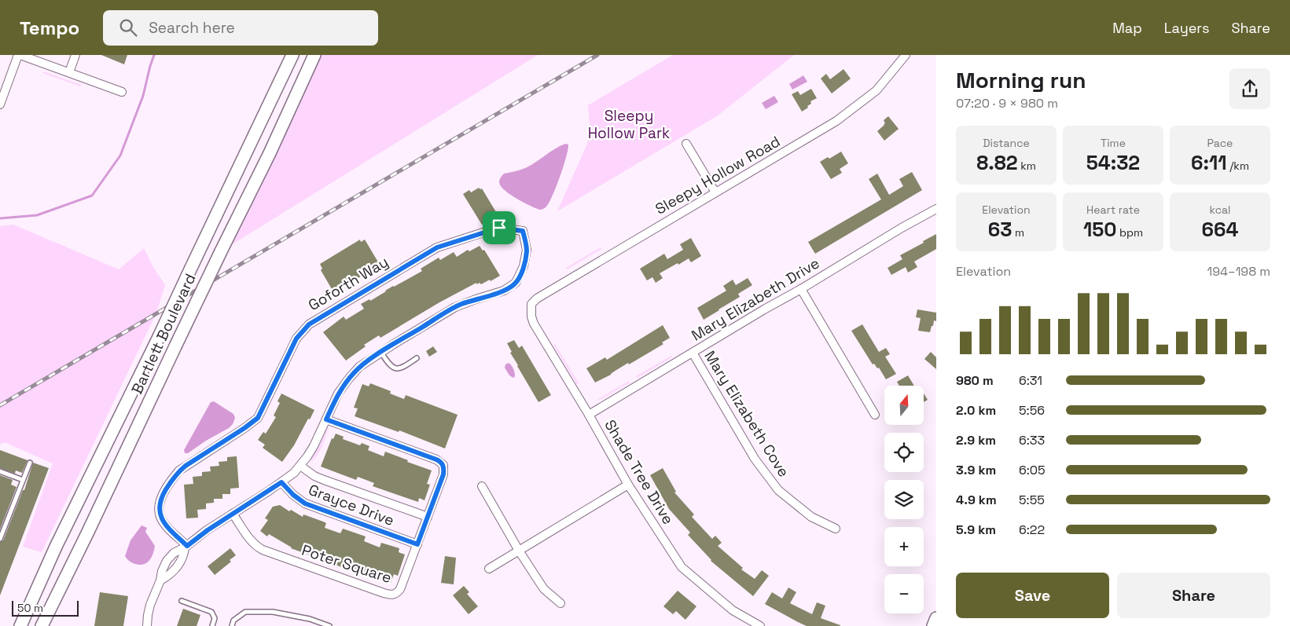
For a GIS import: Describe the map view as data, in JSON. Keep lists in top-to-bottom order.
{
  "streets": {
    "main road": ["Bartlett Boulevard"],
    "street": [
      "Sleepy Hollow Road",
      "Goforth Way",
      "Mary Elizabeth Drive",
      "Mary Elizabeth Cove",
      "Shade Tree Drive",
      "Grayce Drive",
      "Poter Square"
    ]
  },
  "crossings": [
    ["Sleepy Hollow Road", "Shade Tree Drive"],
    ["Mary Elizabeth Drive", "Mary Elizabeth Cove"],
    ["Mary Elizabeth Drive", "Shade Tree Drive"],
    ["Grayce Drive", "Poter Square"]
  ],
  "parks": ["Sleepy Hollow Park"],
  "scale_bar": "50 m",
  "north": "top",
  "page": {
    "header": "Tempo",
    "search": "Search here",
    "nav": ["Map", "Layers", "Share"],
    "heading": ["Morning run", "07:20 · 9 × 980 m"],
    "stats": [
      ["Distance", "8.82 km"],
      ["Time", "54:32"],
      ["Pace", "6:11 /km"],
      ["Elevation", "63 m"],
      ["Heart rate", "150 bpm"],
      ["kcal", "664"]
    ],
    "chart": ["Elevation", "194–198 m"],
    "list": [
      {
        "name": "980 m",
        "note": "6:31"
      },
      {
        "name": "2.0 km",
        "note": "5:56"
      },
      {
        "name": "2.9 km",
        "note": "6:33"
      },
      {
        "name": "3.9 km",
        "note": "6:05"
      },
      {
        "name": "4.9 km",
        "note": "5:55"
      },
      {
        "name": "5.9 km",
        "note": "6:22"
      }
    ],
    "map_buttons": ["+", "−"],
    "buttons": ["Save", "Share"],
    "scale": "50 m"
  }
}
